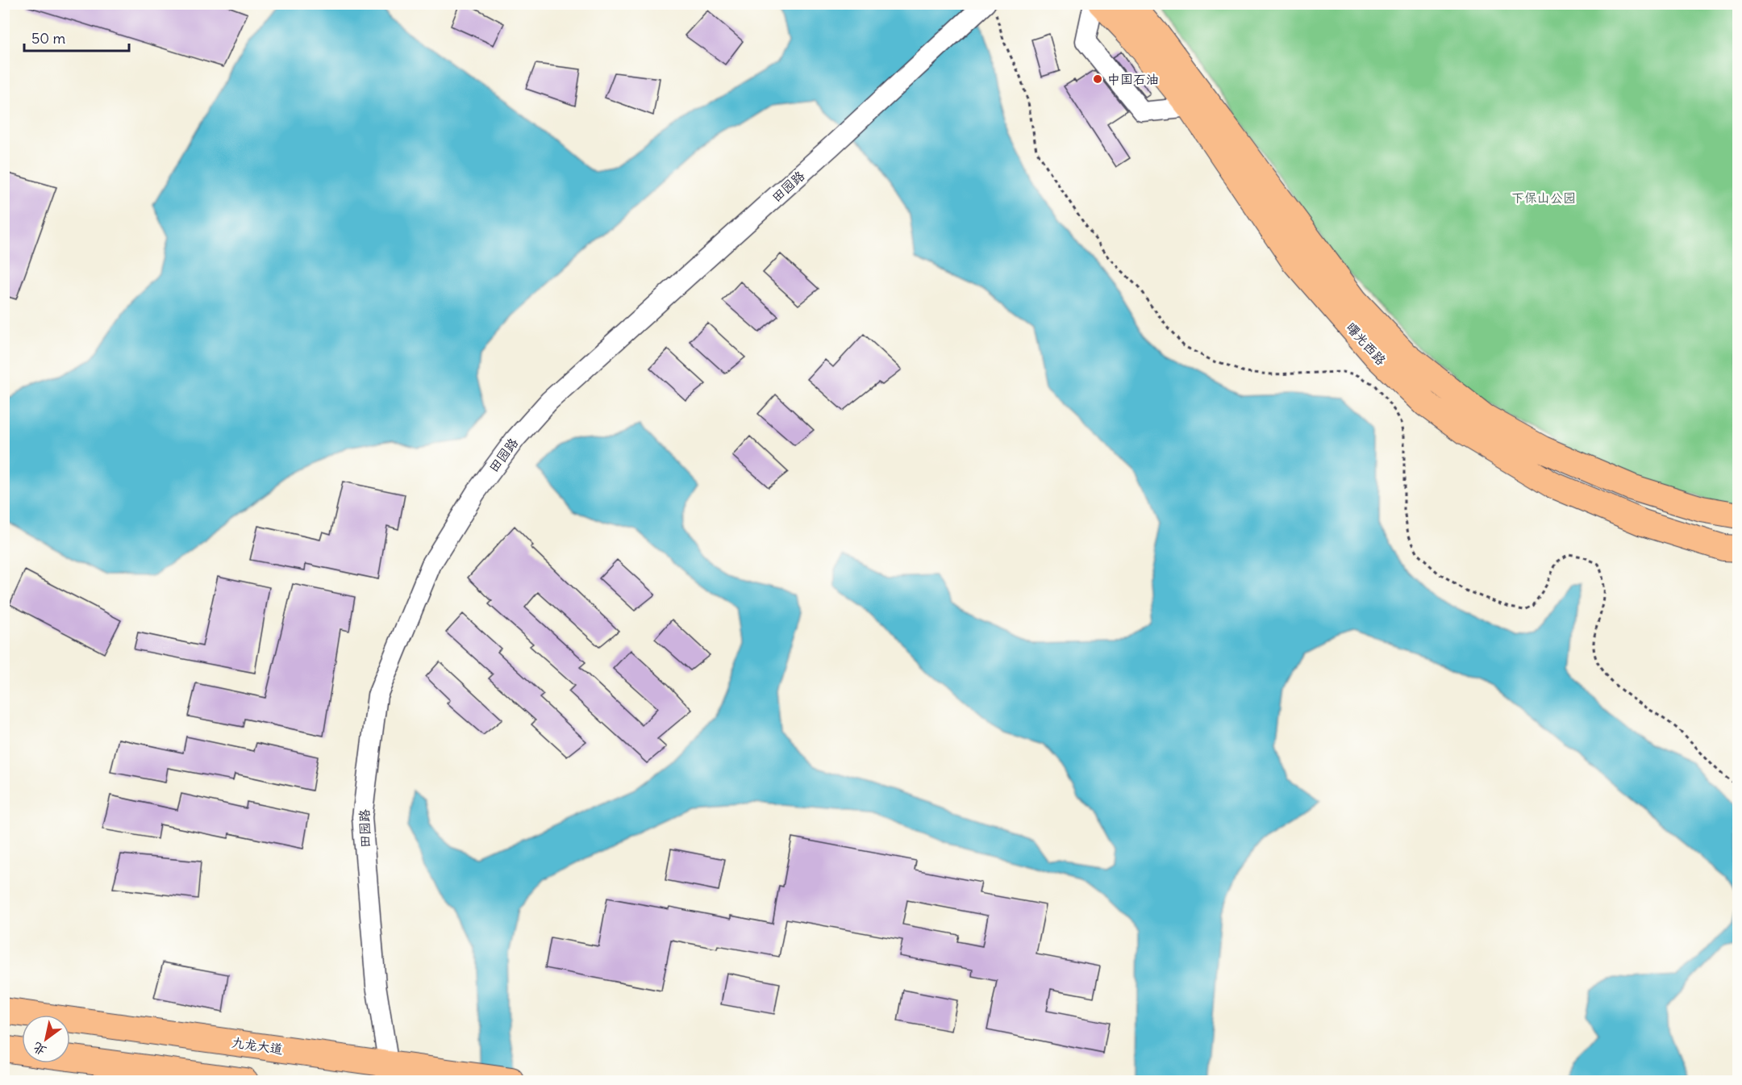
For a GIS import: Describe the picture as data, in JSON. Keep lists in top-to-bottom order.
{
  "streets": {
    "main road": ["曙光西路", "九龙大道"],
    "street": ["田园路"]
  },
  "crossings": [
    ["田园路", "九龙大道"]
  ],
  "parks": ["下保山公园"],
  "places": ["中国石油"],
  "scale_bar": "50 m",
  "north": "bottom left"
}
